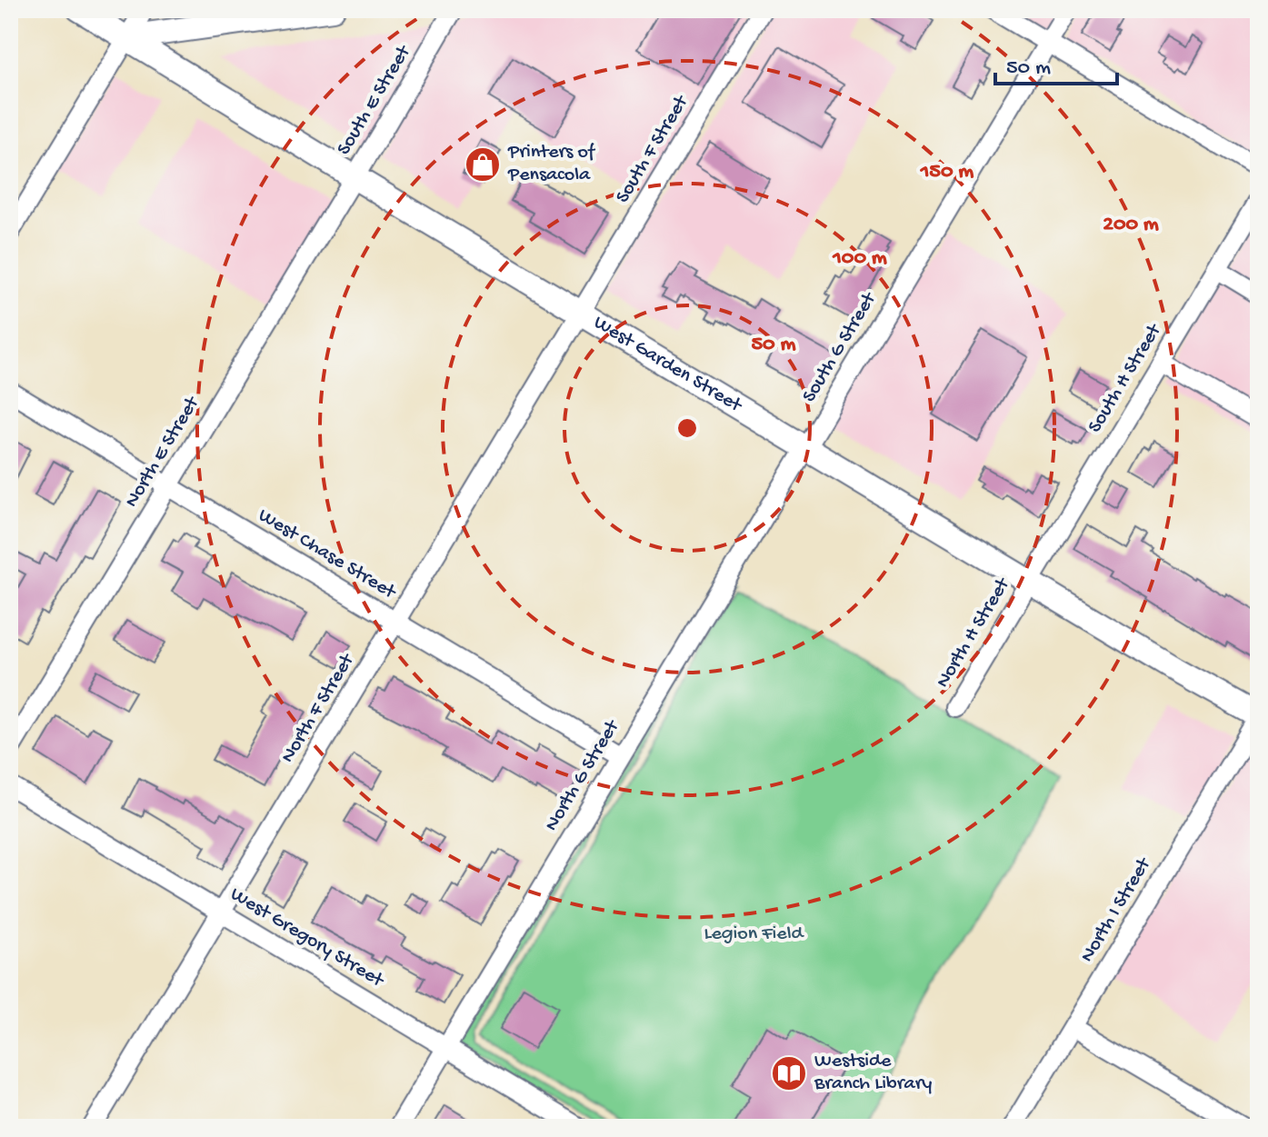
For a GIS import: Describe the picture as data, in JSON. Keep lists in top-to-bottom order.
{
  "streets": {
    "main road": ["West Garden Street"],
    "street": [
      "South E Street",
      "South F Street",
      "South G Street",
      "South H Street",
      "North E Street",
      "West Chase Street",
      "North H Street",
      "North F Street",
      "North G Street",
      "North I Street",
      "West Gregory Street"
    ]
  },
  "crossings": [
    ["South E Street", "West Garden Street"],
    ["South E Street", "North E Street"],
    ["South F Street", "West Garden Street"],
    ["South F Street", "North F Street"],
    ["South G Street", "West Garden Street"],
    ["South G Street", "North G Street"],
    ["West Garden Street", "South H Street"],
    ["West Garden Street", "North E Street"],
    ["West Garden Street", "North H Street"],
    ["West Garden Street", "North F Street"],
    ["West Garden Street", "North G Street"],
    ["West Garden Street", "North I Street"],
    ["South H Street", "North H Street"],
    ["North E Street", "West Chase Street"],
    ["West Chase Street", "North F Street"],
    ["West Chase Street", "North G Street"],
    ["North F Street", "West Gregory Street"],
    ["North G Street", "West Gregory Street"]
  ],
  "parks": ["Legion Field"],
  "places": {
    "shop": ["Printers of Pensacola"],
    "library": ["Westside Branch Library"]
  },
  "scale_bar": "50 m",
  "rings": [
    "150 m",
    "200 m",
    "100 m",
    "50 m"
  ]
}
